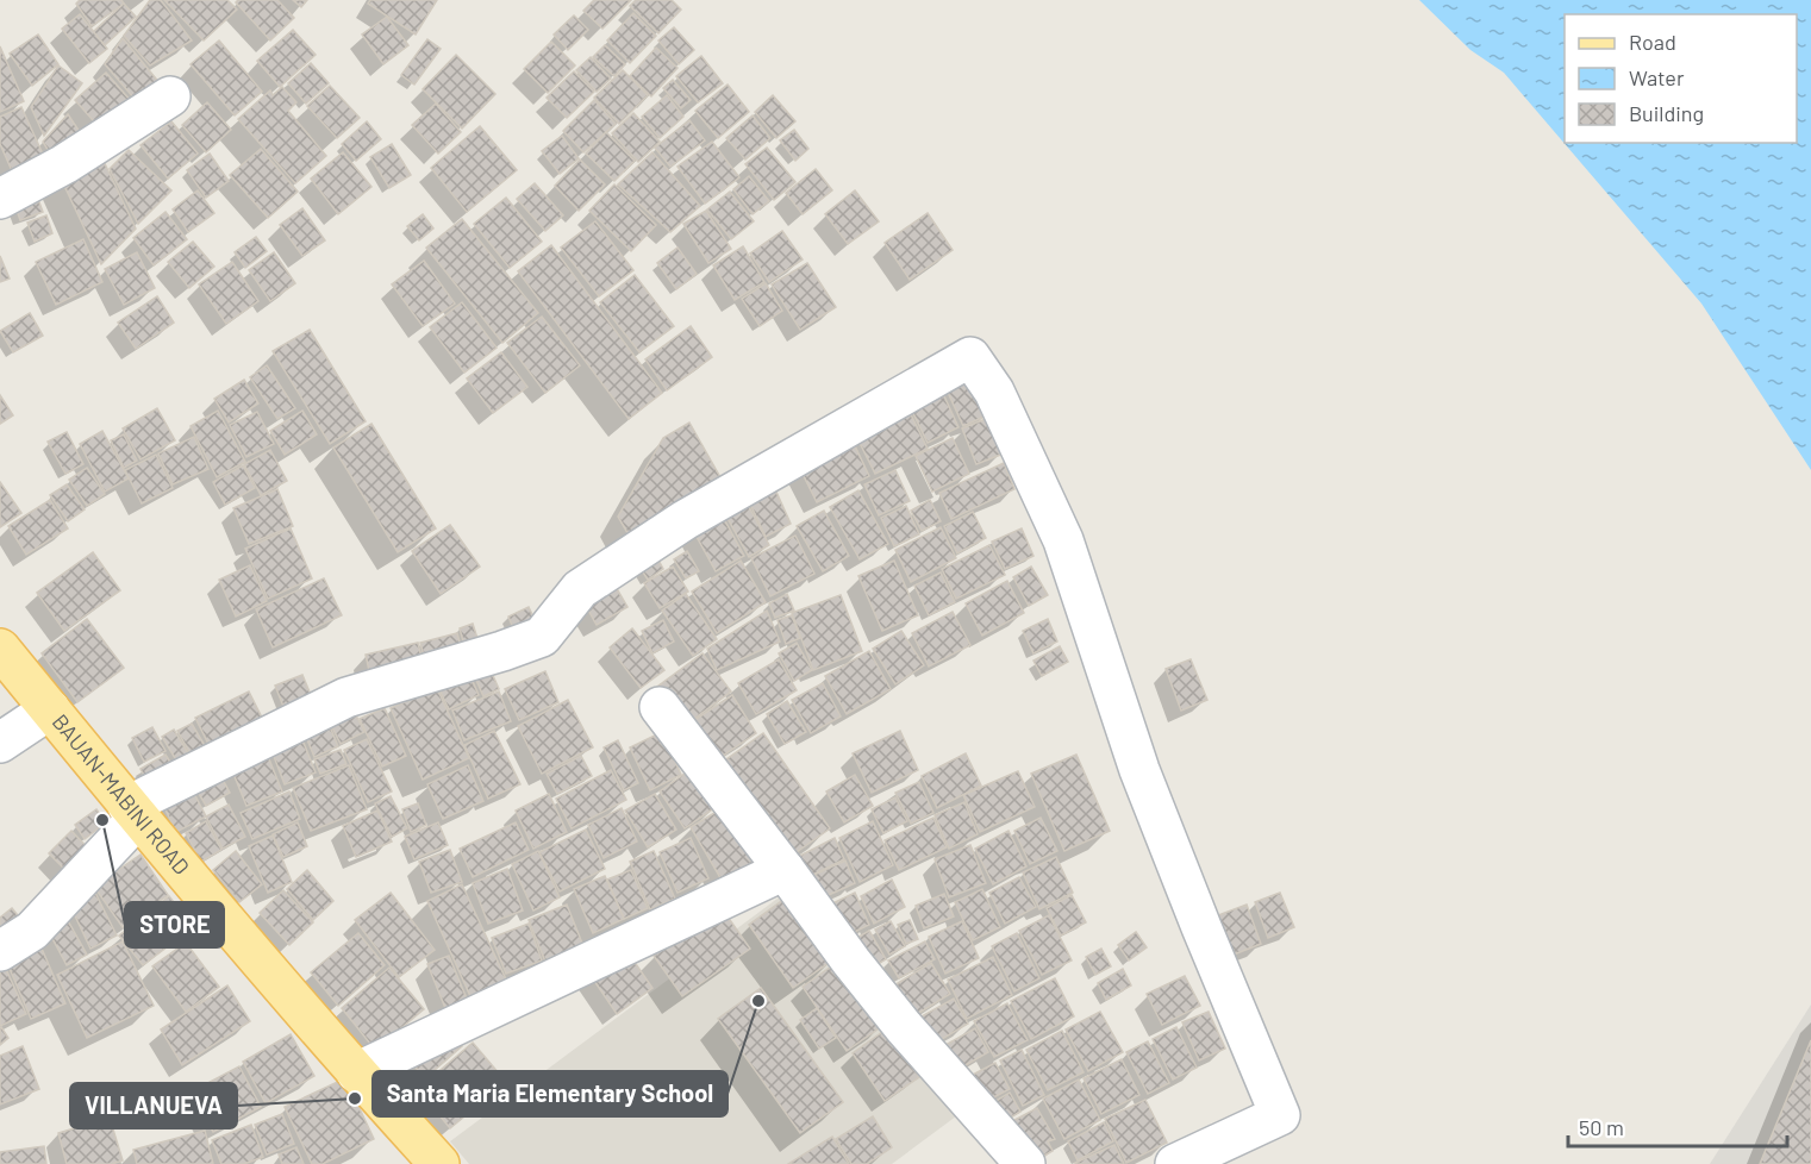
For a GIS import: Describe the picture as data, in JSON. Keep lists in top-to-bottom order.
{
  "streets": {
    "main road": ["BAUAN-MABINI ROAD"]
  },
  "places": ["STORE", "Santa Maria Elementary School", "VILLANUEVA"],
  "legend": ["Road", "Water", "Building"],
  "scale_bar": "50 m"
}
